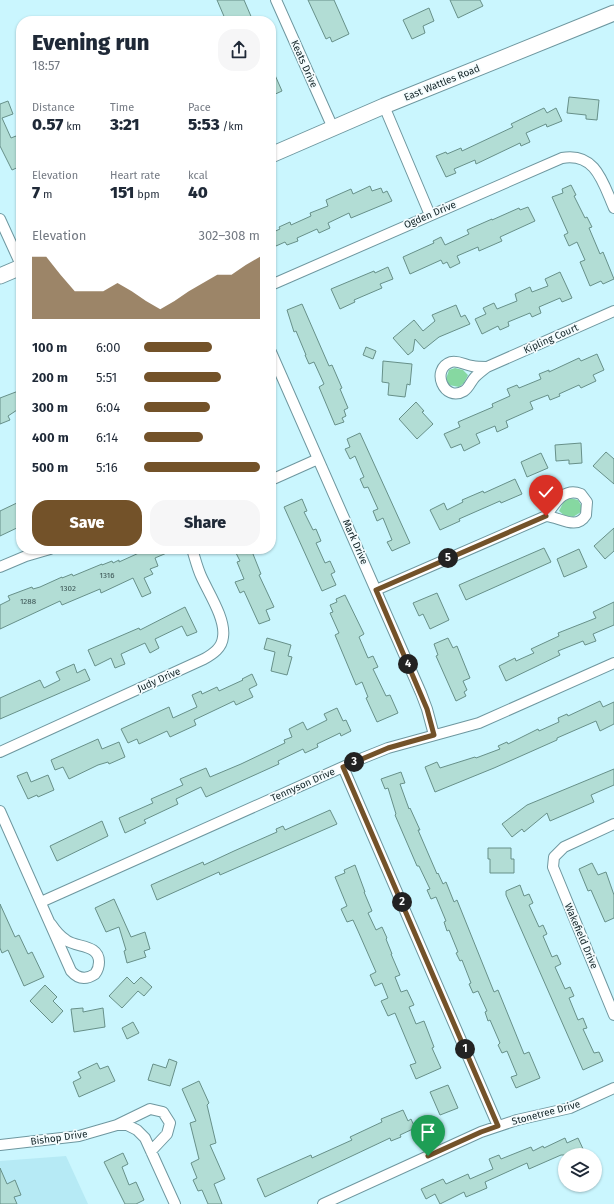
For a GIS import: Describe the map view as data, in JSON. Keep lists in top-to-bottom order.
{
  "streets": {
    "main road": ["East Wattles Road"],
    "street": [
      "Keats Drive",
      "Ogden Drive",
      "Kipling Court",
      "Mark Drive",
      "Judy Drive",
      "Tennyson Drive",
      "Wakefield Drive",
      "Stonetree Drive",
      "Bishop Drive"
    ]
  },
  "crossings": [
    ["Keats Drive", "East Wattles Road"],
    ["Mark Drive", "Tennyson Drive"]
  ],
  "house_numbers": ["1316", "1302", "1288"],
  "page": {
    "heading": ["Evening run", "18:57"],
    "stats": [
      ["Distance", "0.57 km"],
      ["Time", "3:21"],
      ["Pace", "5:53 /km"],
      ["Elevation", "7 m"],
      ["Heart rate", "151 bpm"],
      ["kcal", "40"]
    ],
    "chart": ["Elevation", "302–308 m"],
    "list": [
      {
        "name": "100 m",
        "note": "6:00"
      },
      {
        "name": "200 m",
        "note": "5:51"
      },
      {
        "name": "300 m",
        "note": "6:04"
      },
      {
        "name": "400 m",
        "note": "6:14"
      },
      {
        "name": "500 m",
        "note": "5:16"
      }
    ],
    "buttons": ["Save", "Share"],
    "pins": [
      "5",
      "4",
      "3",
      "2",
      "1"
    ]
  }
}
